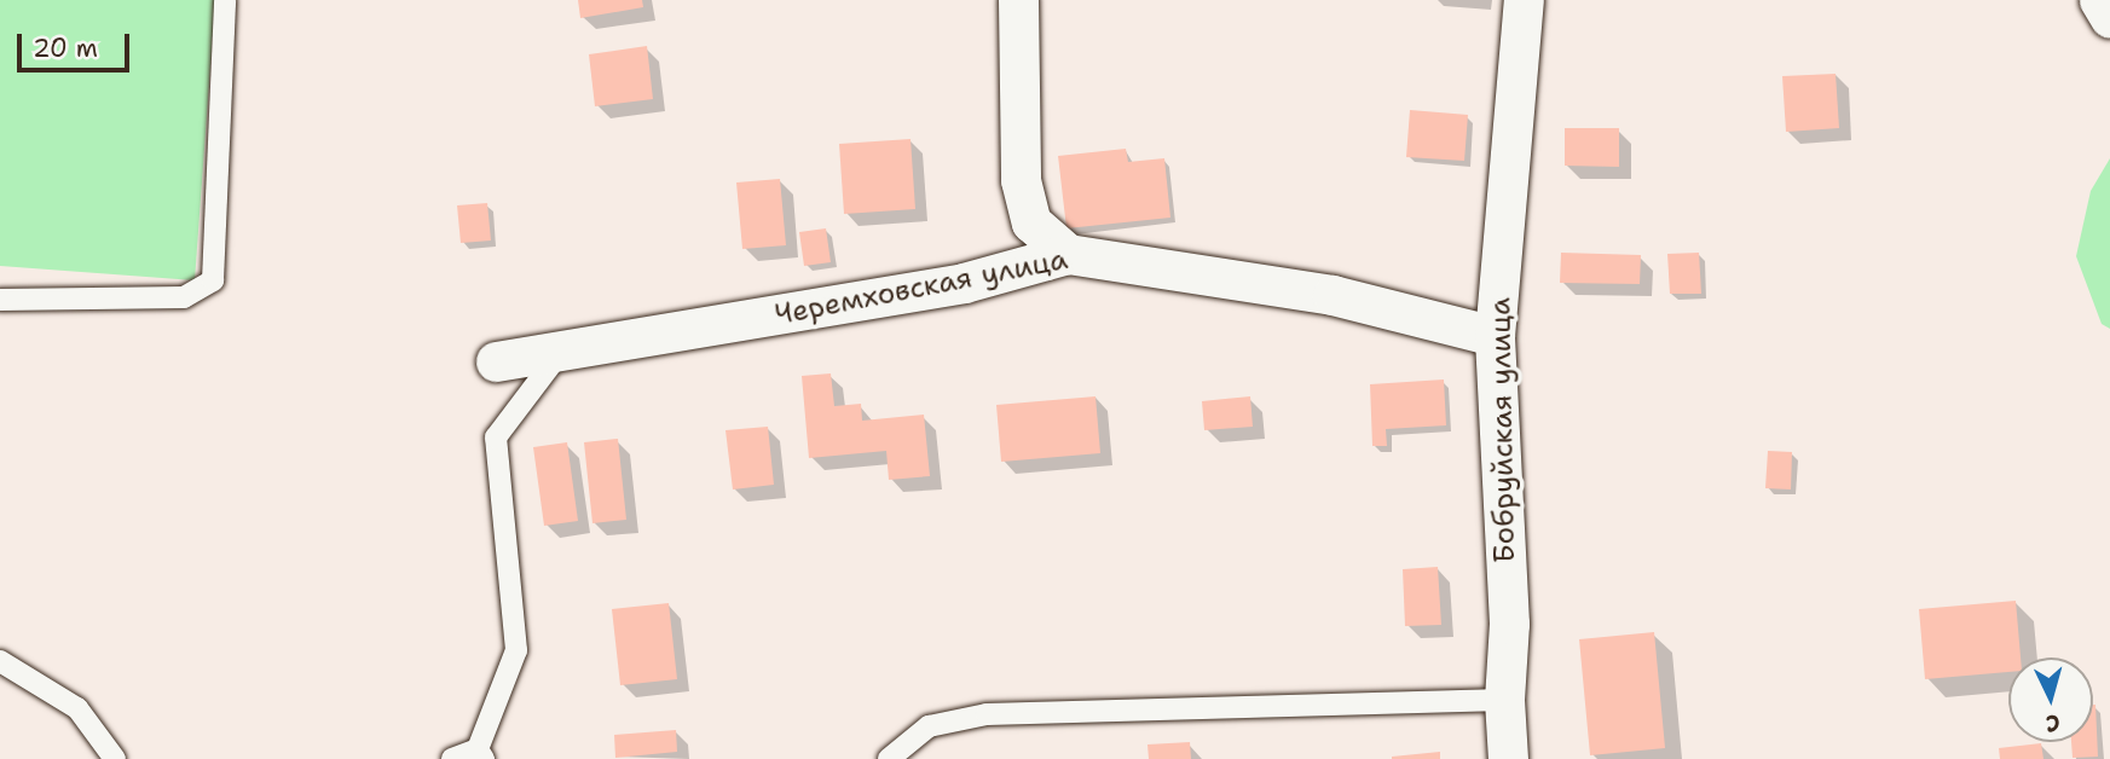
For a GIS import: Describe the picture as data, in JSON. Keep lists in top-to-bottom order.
{
  "streets": {
    "street": ["Черемховская улица", "Бобруйская улица"]
  },
  "crossings": [
    ["Черемховская улица", "Бобруйская улица"]
  ],
  "scale_bar": "20 m",
  "north": "bottom"
}
